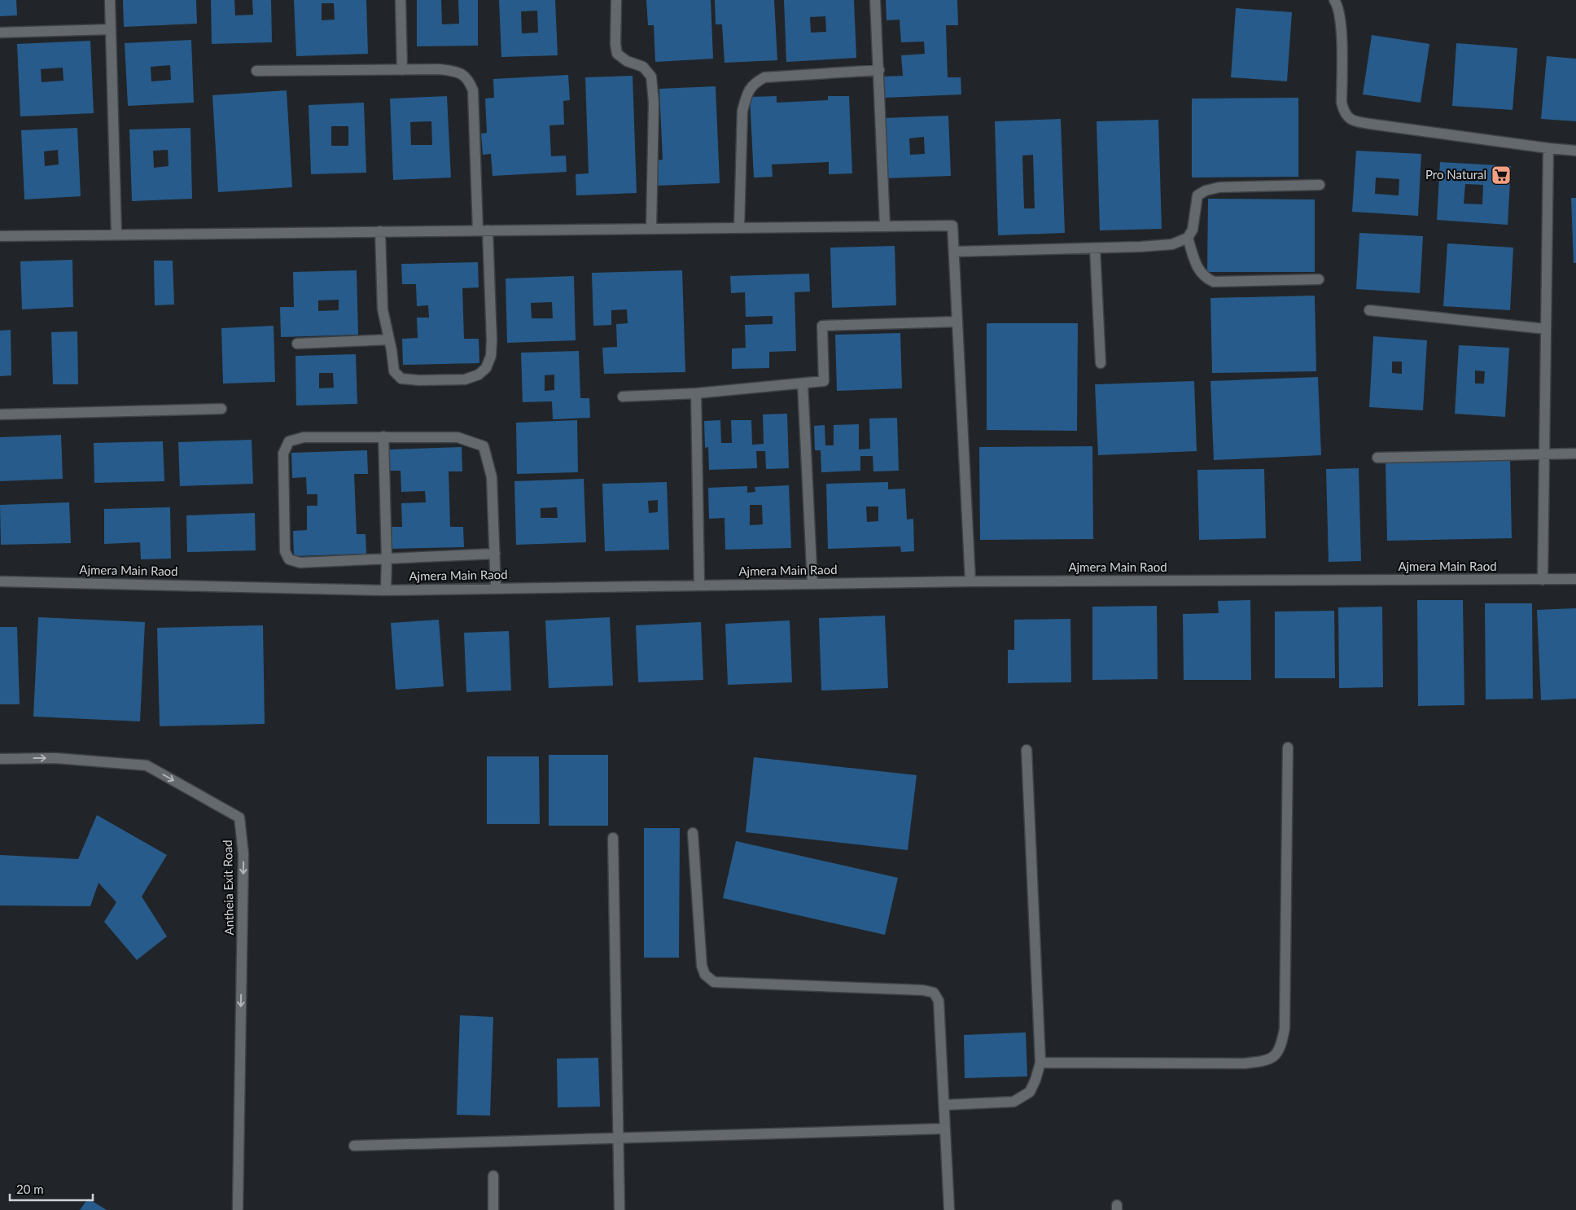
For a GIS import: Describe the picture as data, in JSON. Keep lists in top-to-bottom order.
{
  "streets": {
    "street": ["Ajmera Main Raod", "Antheia Exit Road"]
  },
  "places": {
    "supermarket": ["Pro Natural"]
  },
  "scale_bar": "20 m"
}
